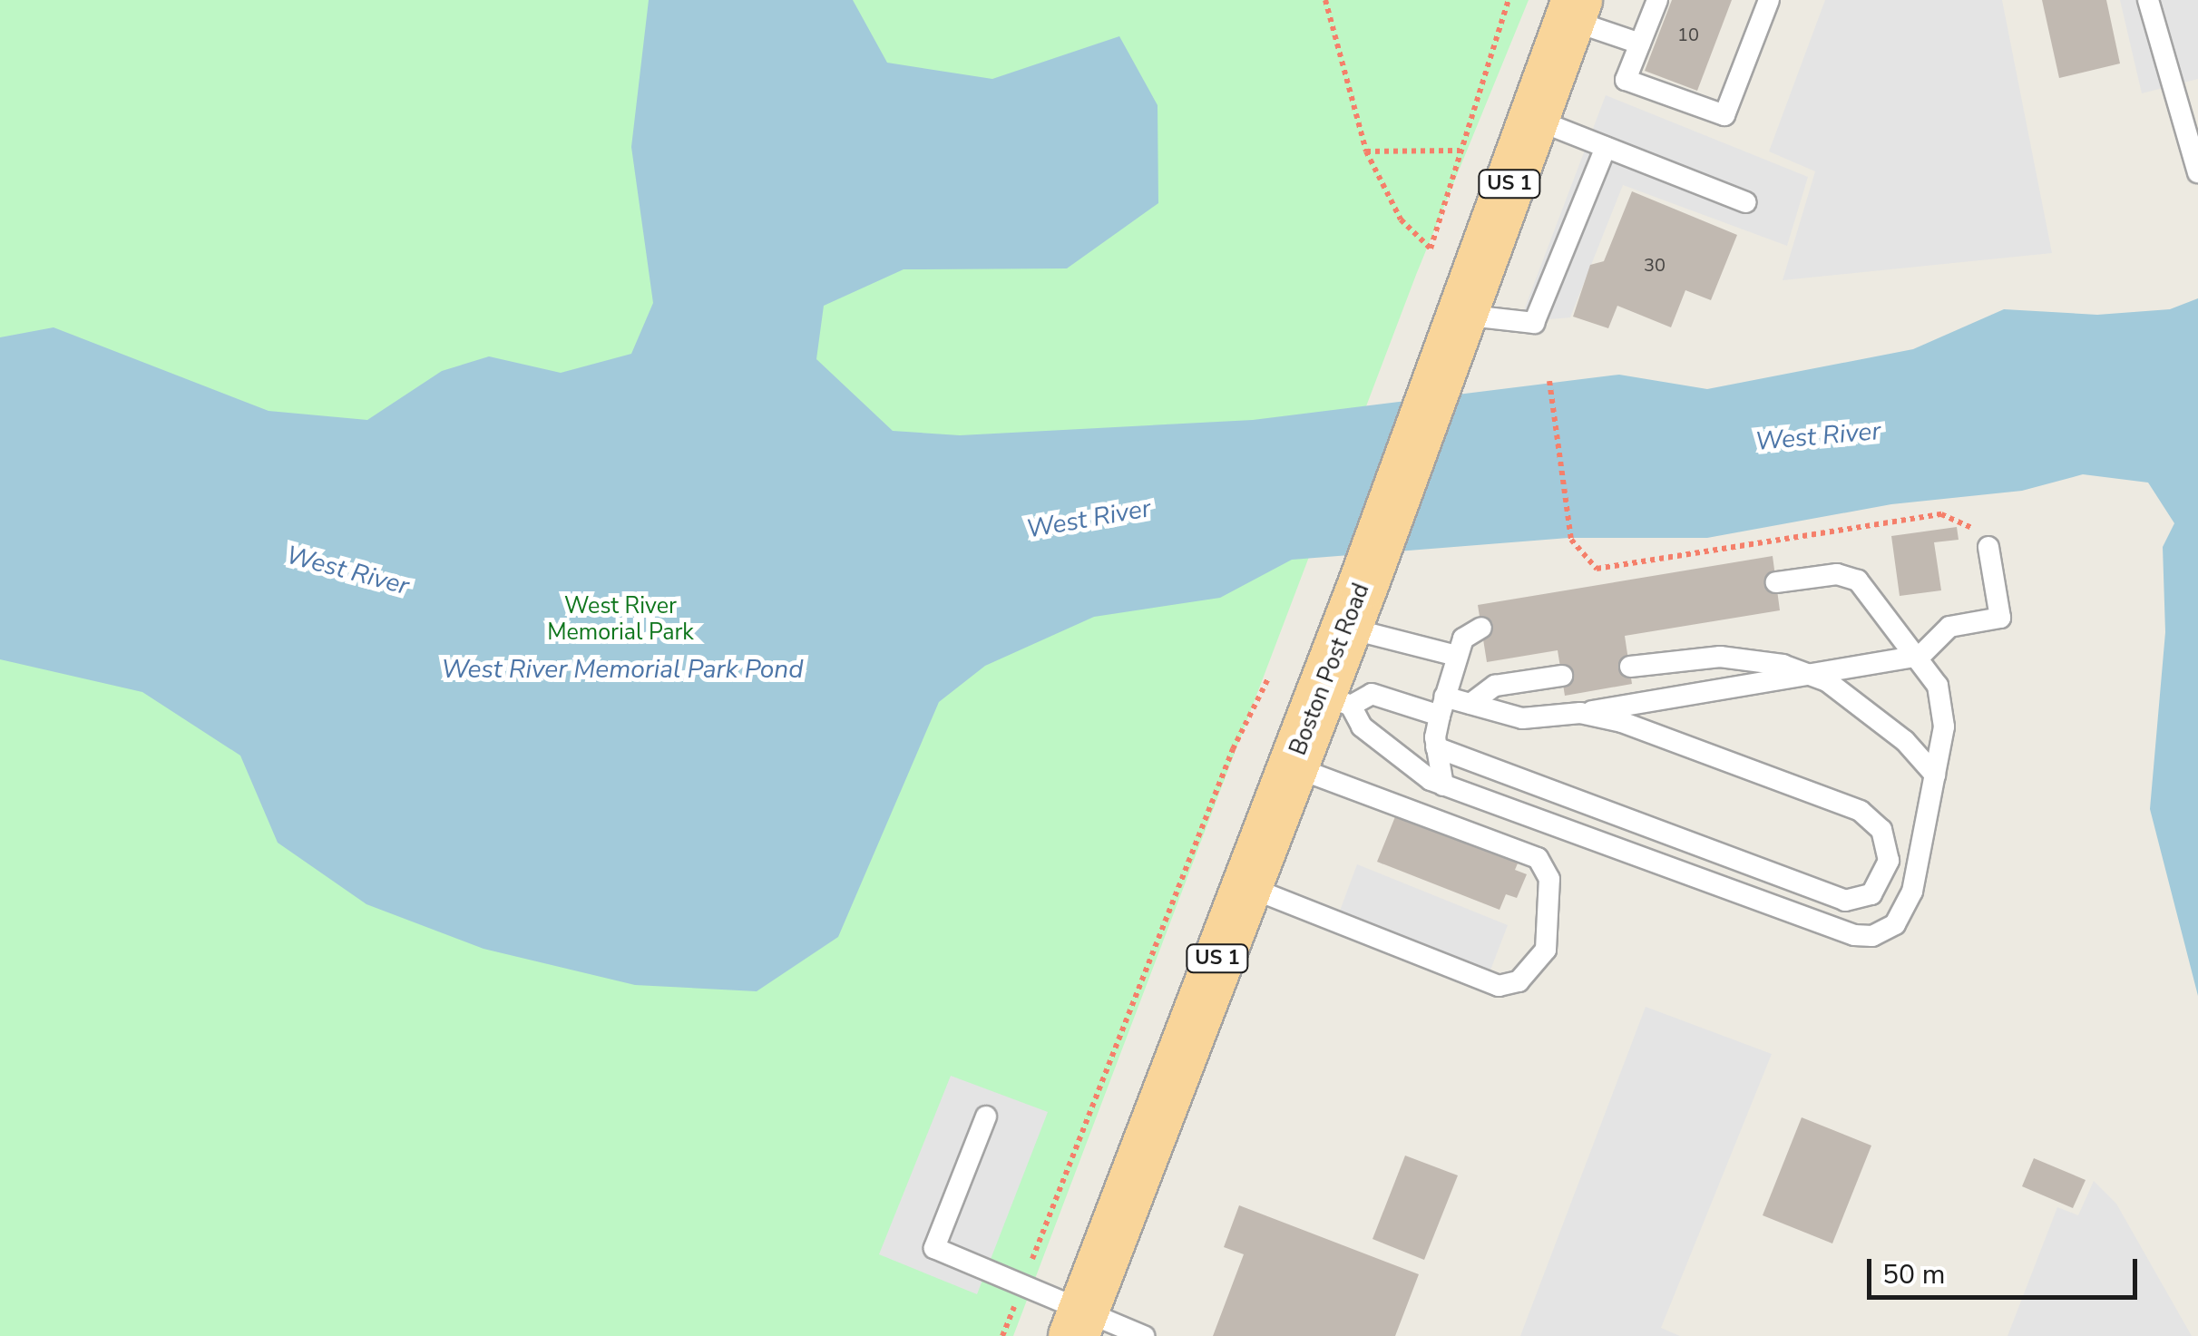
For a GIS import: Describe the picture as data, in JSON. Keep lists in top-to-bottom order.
{
  "streets": {
    "main road": ["US 1", "Boston Post Road"]
  },
  "water": ["West River", "West River Memorial Park Pond"],
  "parks": ["West River Memorial Park"],
  "house_numbers": ["10", "30"],
  "scale_bar": "50 m"
}
